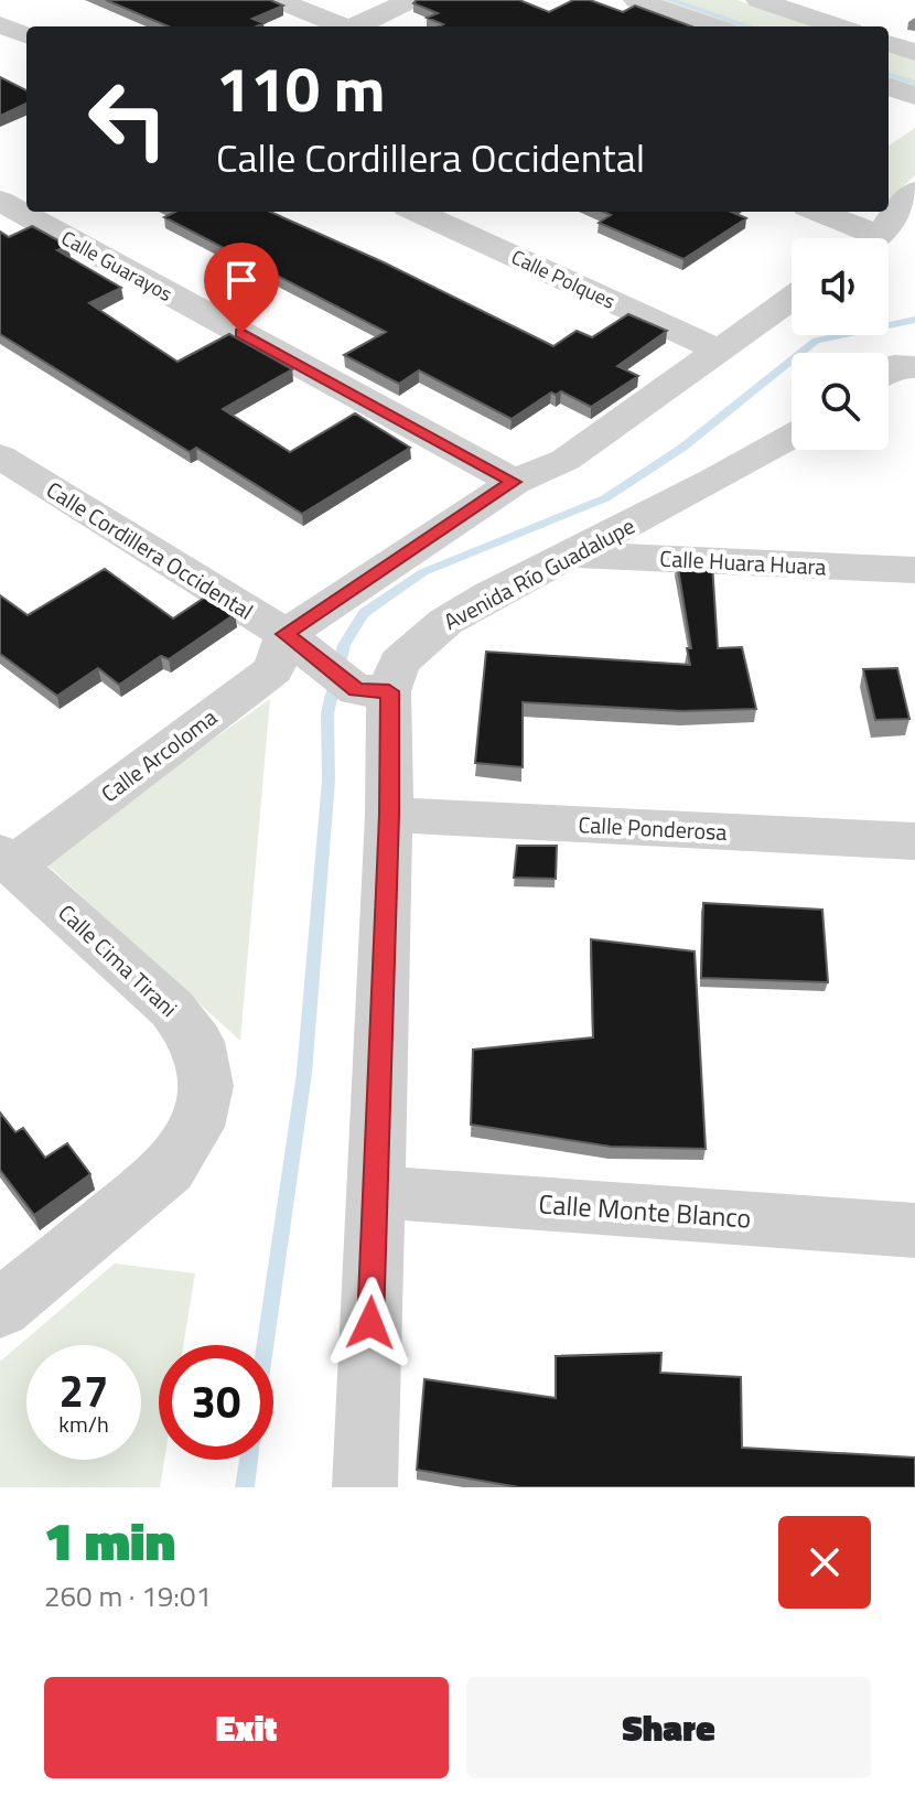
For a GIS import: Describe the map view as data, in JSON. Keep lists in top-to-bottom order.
{
  "streets": {
    "street": [
      "Calle Guarayos",
      "Calle Polques",
      "Calle Cordillera Occidental",
      "Calle Huara Huara",
      "Avenida Río Guadalupe",
      "Calle Arcoloma",
      "Calle Ponderosa",
      "Calle Cima Tirani",
      "Calle Monte Blanco"
    ]
  },
  "crossings": [
    ["Calle Cordillera Occidental", "Avenida Río Guadalupe"],
    ["Calle Cordillera Occidental", "Calle Arcoloma"],
    ["Calle Huara Huara", "Avenida Río Guadalupe"],
    ["Avenida Río Guadalupe", "Calle Ponderosa"],
    ["Avenida Río Guadalupe", "Calle Monte Blanco"],
    ["Calle Arcoloma", "Calle Cima Tirani"]
  ],
  "page": {
    "turn": ["110 m", "Calle Cordillera Occidental"],
    "speed": "27 km/h",
    "limit": "30",
    "heading": ["1 min", "260 m · 19:01"],
    "buttons": ["Exit", "Share"]
  }
}
